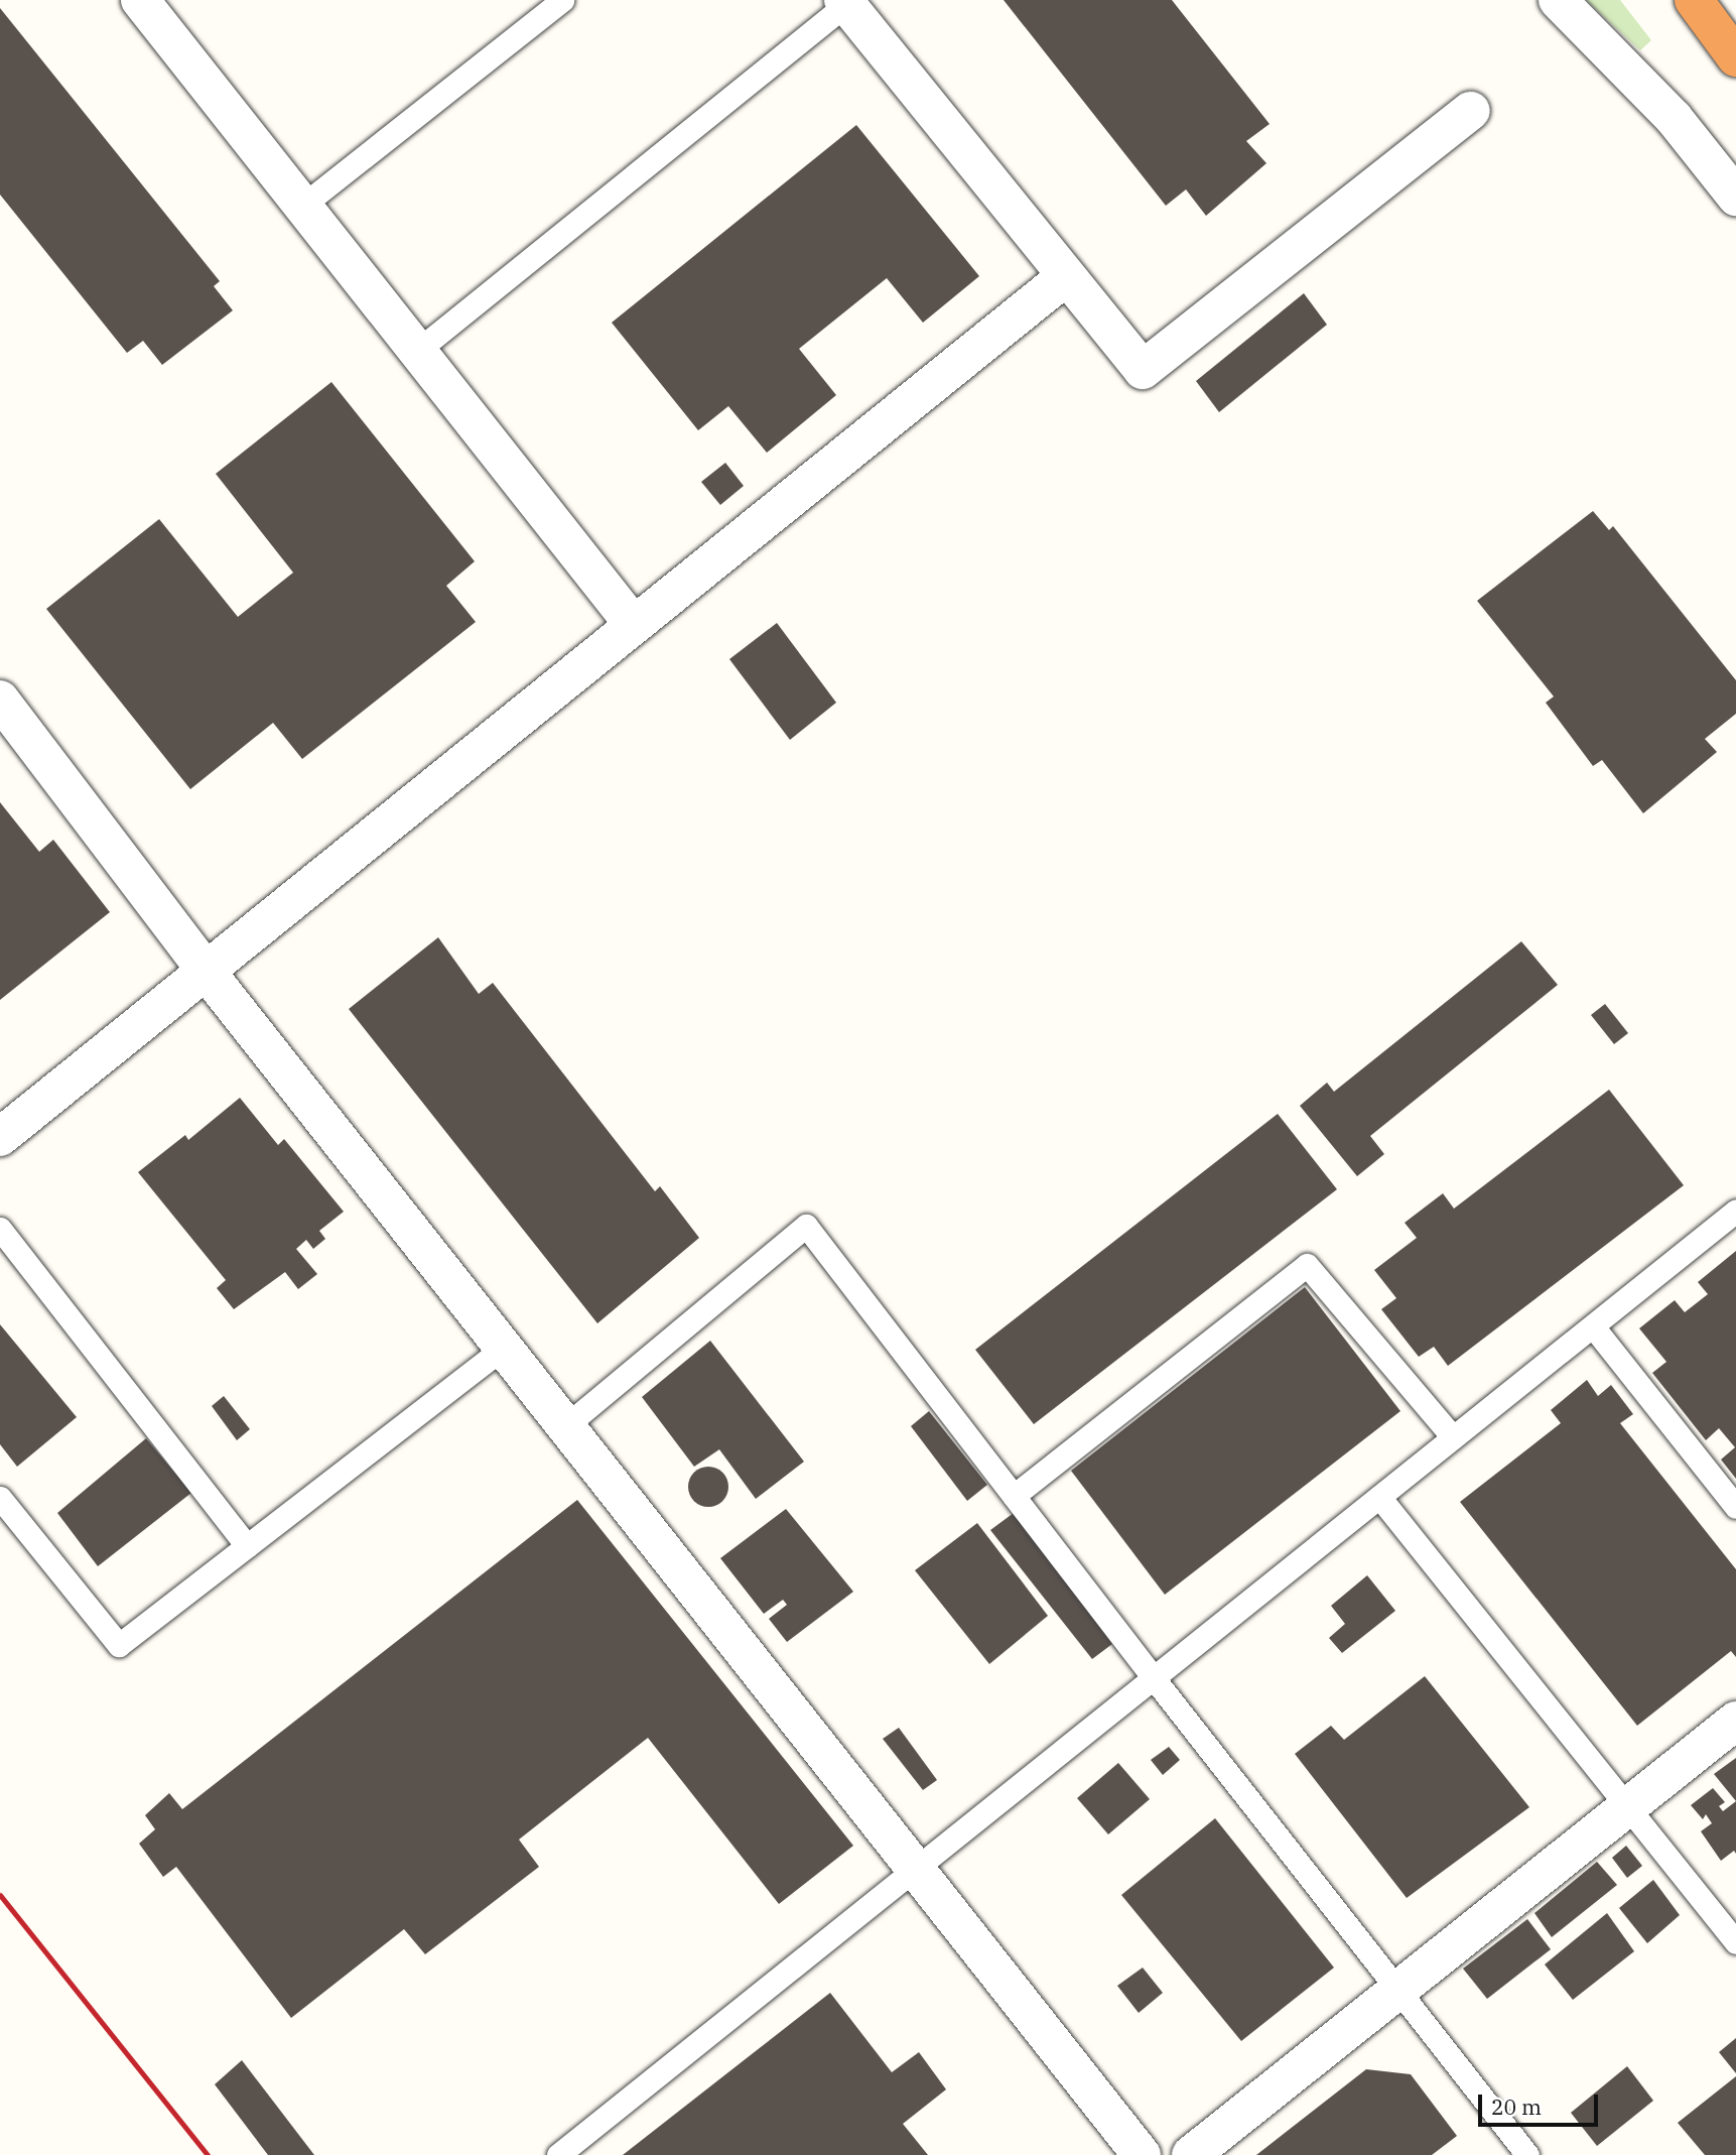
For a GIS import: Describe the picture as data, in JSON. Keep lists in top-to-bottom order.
{
  "scale_bar": "20 m"
}
